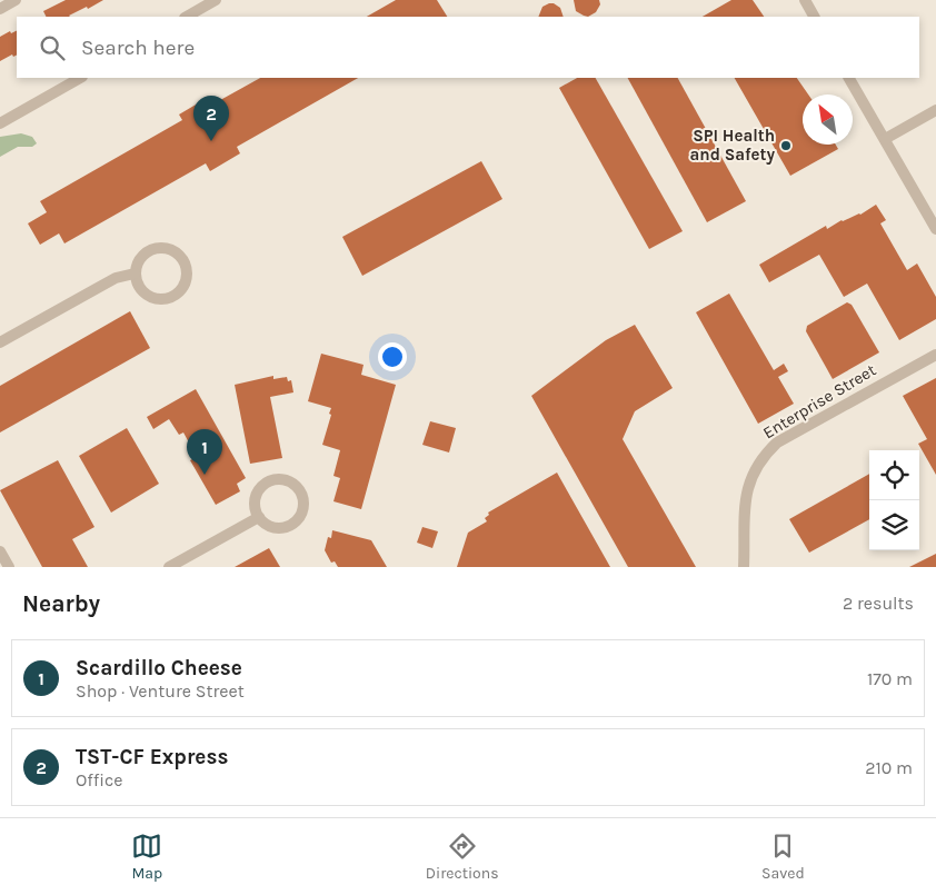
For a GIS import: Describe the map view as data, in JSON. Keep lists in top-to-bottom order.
{
  "streets": {
    "street": ["Enterprise Street"]
  },
  "places": ["SPI Health and Safety"],
  "north": "top left",
  "page": {
    "search": "Search here",
    "pins": ["2", "1"],
    "heading": ["Nearby", "2 results"],
    "list": [
      {
        "mark": "1",
        "name": "Scardillo Cheese",
        "note": "Shop · Venture Street",
        "value": "170 m"
      },
      {
        "mark": "2",
        "name": "TST-CF Express",
        "note": "Office",
        "value": "210 m"
      }
    ],
    "nav": ["Map", "Directions", "Saved"]
  }
}
